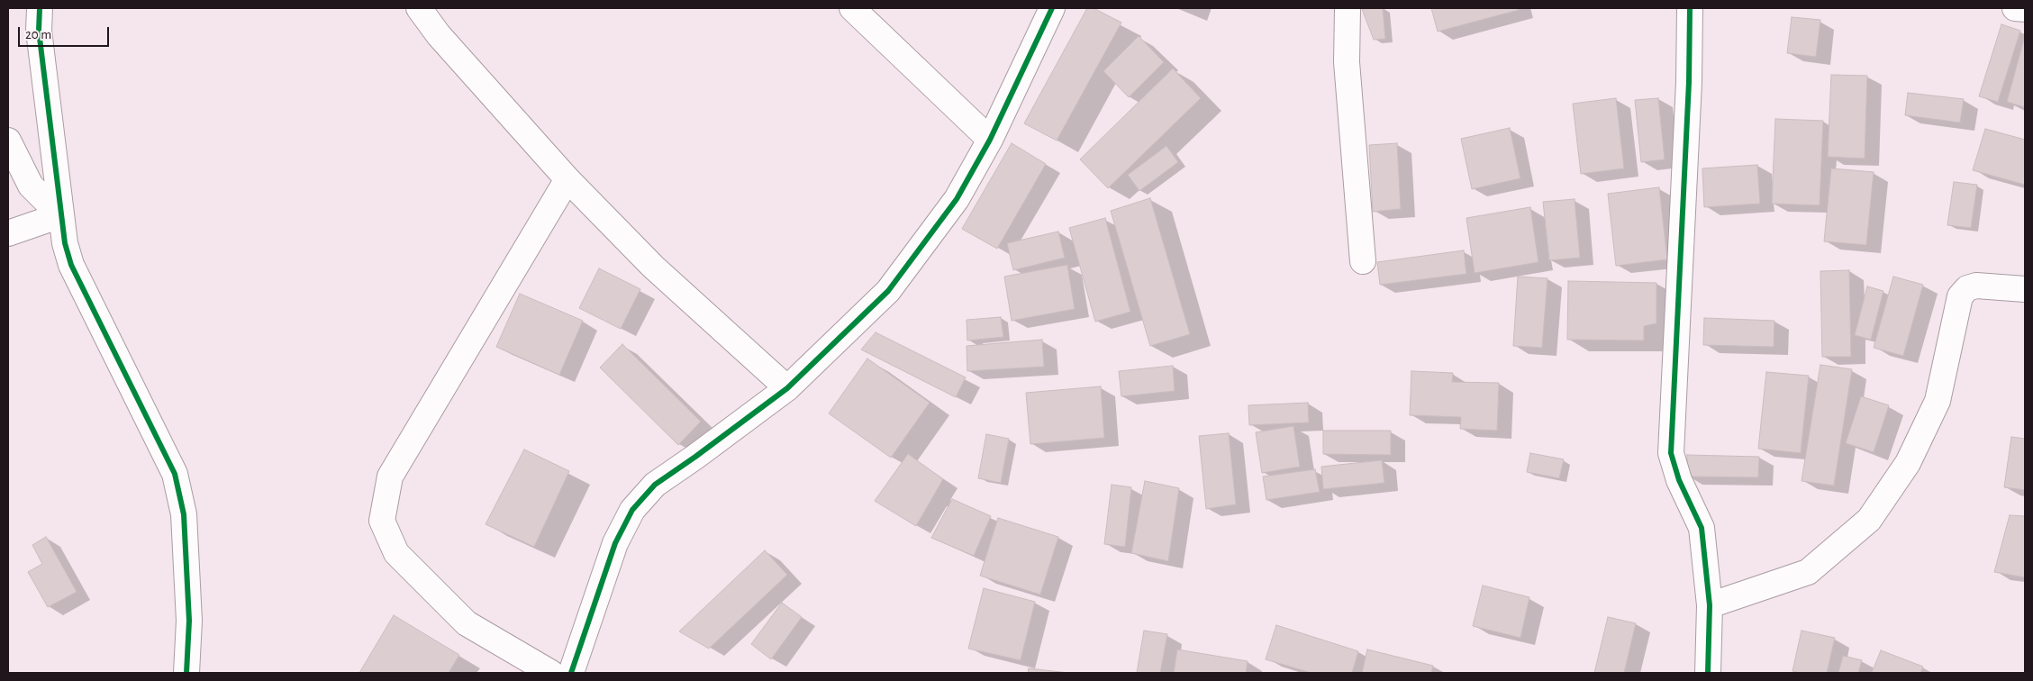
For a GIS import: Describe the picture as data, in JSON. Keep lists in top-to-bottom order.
{
  "scale_bar": "20 m"
}
